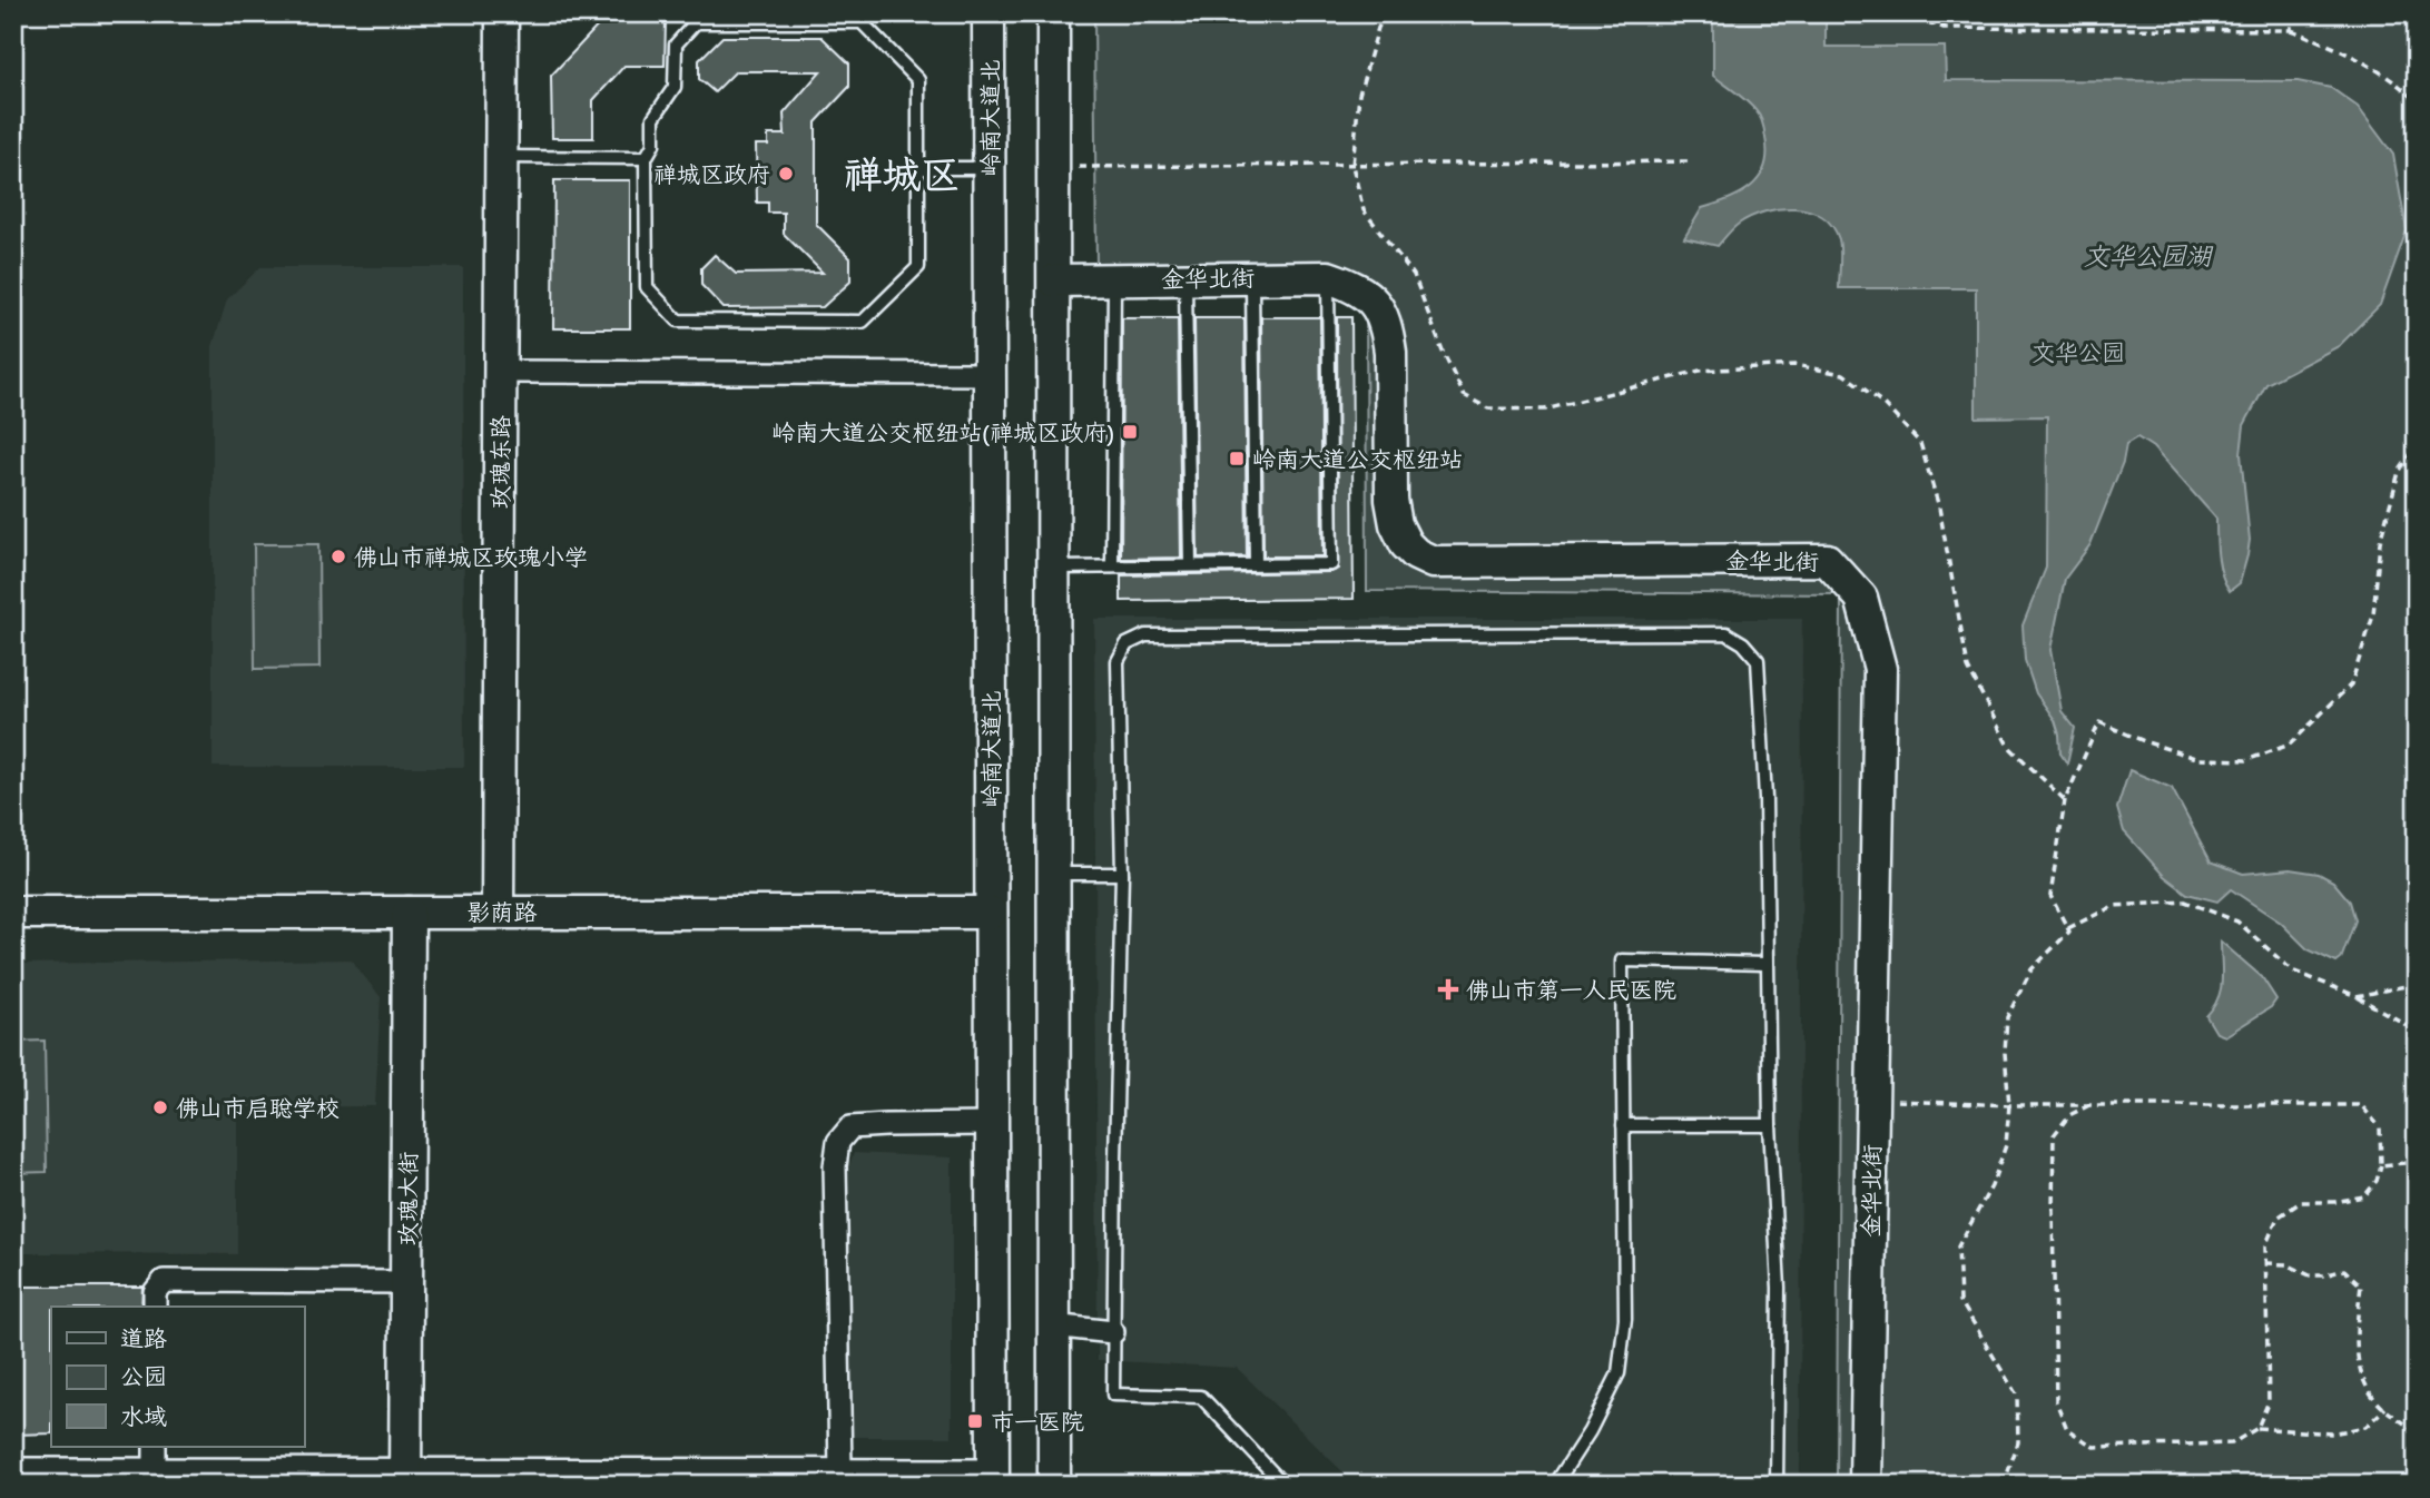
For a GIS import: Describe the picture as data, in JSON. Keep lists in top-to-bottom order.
{
  "streets": {
    "street": [
      "岭南大道北",
      "金华北街",
      "玫瑰东路",
      "影荫路",
      "玫瑰大街"
    ]
  },
  "crossings": [
    ["岭南大道北", "影荫路"],
    ["玫瑰东路", "影荫路"],
    ["影荫路", "玫瑰大街"]
  ],
  "districts": ["禅城区"],
  "water": ["文华公园湖"],
  "parks": ["文华公园"],
  "places": {
    "other": ["禅城区政府", "佛山市禅城区玫瑰小学", "佛山市启聪学校"],
    "transit": ["岭南大道公交枢纽站(禅城区政府)", "岭南大道公交枢纽站", "市一医院"],
    "health": ["佛山市第一人民医院"]
  },
  "legend": ["道路", "公园", "水域"]
}
